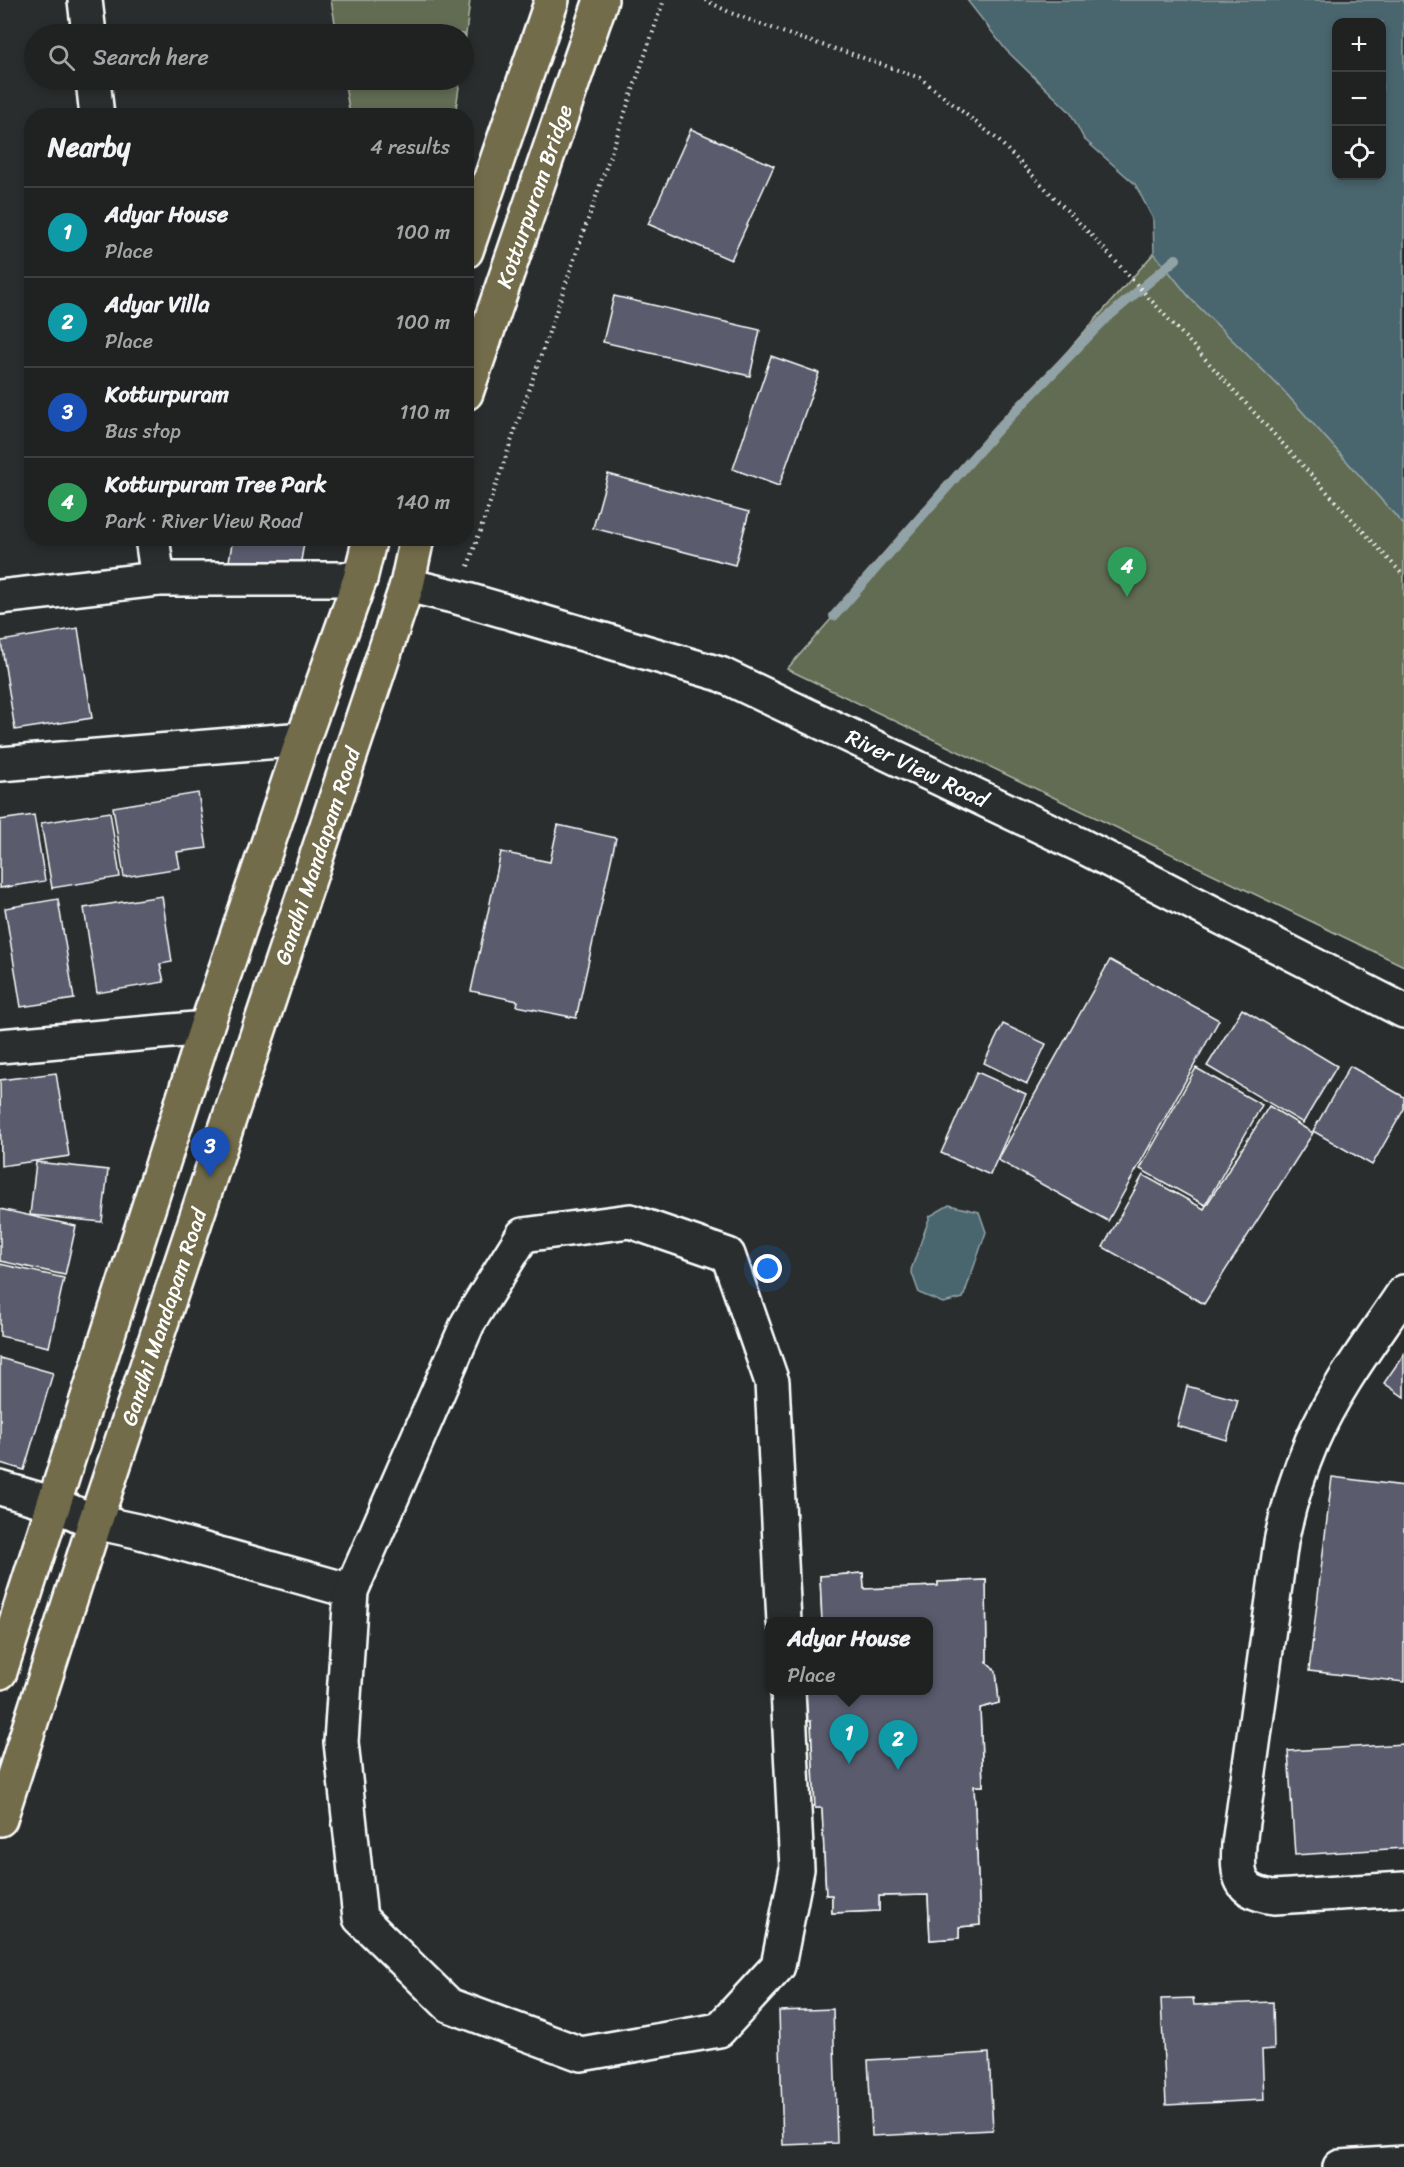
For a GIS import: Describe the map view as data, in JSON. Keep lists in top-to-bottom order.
{
  "streets": {
    "main road": ["Kotturpuram Bridge", "Gandhi Mandapam Road"],
    "street": ["River View Road"]
  },
  "crossings": [
    ["River View Road", "Gandhi Mandapam Road"]
  ],
  "page": {
    "map_buttons": ["+", "−"],
    "search": "Search here",
    "heading": ["Nearby", "4 results"],
    "list": [
      {
        "mark": "1",
        "name": "Adyar House",
        "note": "Place",
        "value": "100 m"
      },
      {
        "mark": "2",
        "name": "Adyar Villa",
        "note": "Place",
        "value": "100 m"
      },
      {
        "mark": "3",
        "name": "Kotturpuram",
        "note": "Bus stop",
        "value": "110 m"
      },
      {
        "mark": "4",
        "name": "Kotturpuram Tree Park",
        "note": "Park · River View Road",
        "value": "140 m"
      }
    ],
    "pins": [
      "4",
      "3",
      "1",
      "2"
    ],
    "popup": ["Adyar House", "Place"]
  }
}
